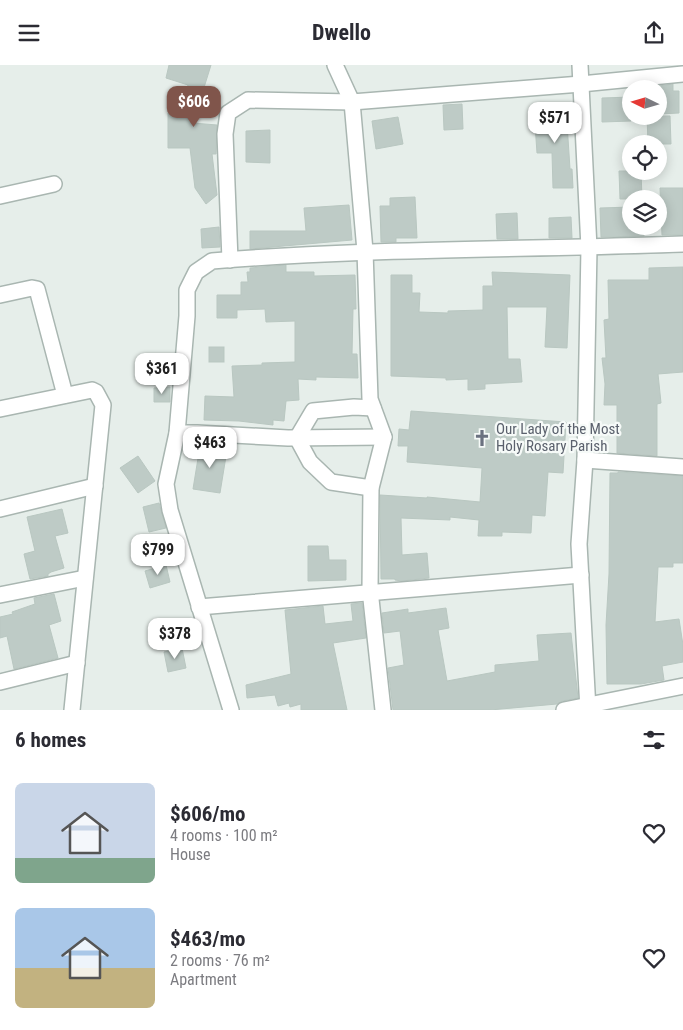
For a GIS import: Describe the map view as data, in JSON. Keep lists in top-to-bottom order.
{
  "places": {
    "church": ["Our Lady of the Most Holy Rosary Parish"]
  },
  "north": "left",
  "page": {
    "header": "Dwello",
    "price": [
      "$606",
      "$571",
      "$361",
      "$463",
      "$799",
      "$378"
    ],
    "heading": "6 homes",
    "list": [
      {
        "name": "$606/mo",
        "note": "4 rooms · 100 m² · House"
      },
      {
        "name": "$463/mo",
        "note": "2 rooms · 76 m² · Apartment"
      }
    ]
  }
}
